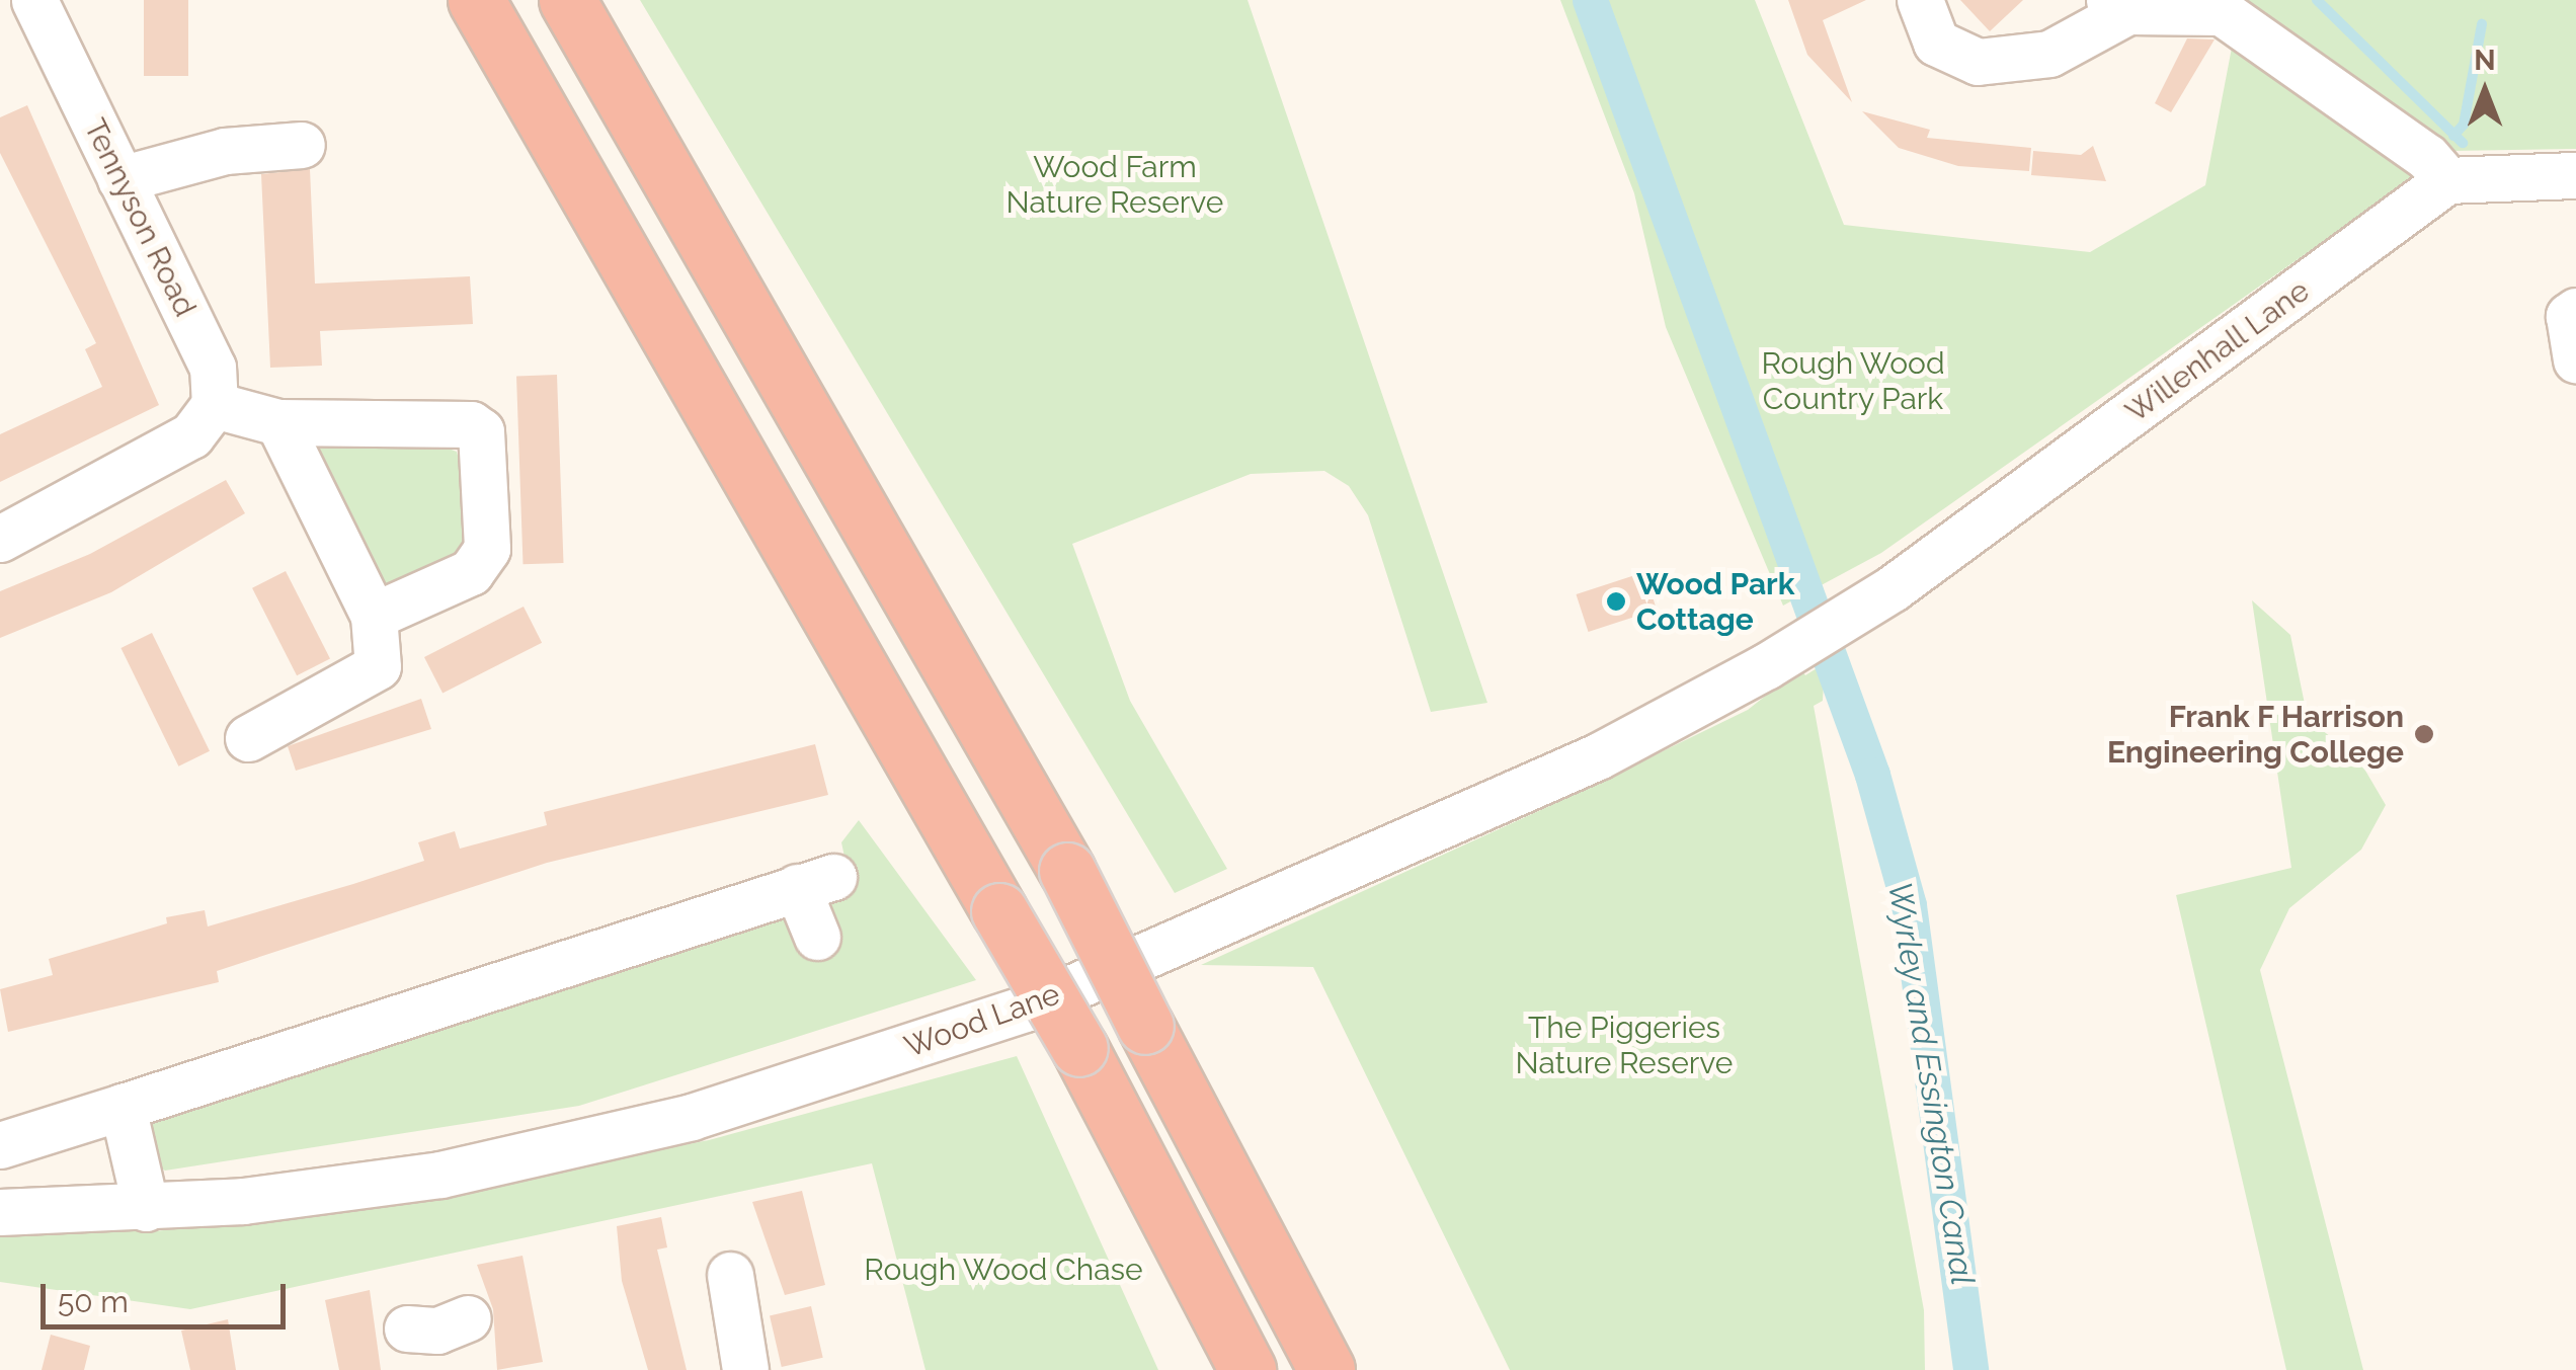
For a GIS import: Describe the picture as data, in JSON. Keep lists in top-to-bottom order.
{
  "streets": {
    "street": ["Tennyson Road", "Willenhall Lane", "Wood Lane"]
  },
  "crossings": [
    ["Willenhall Lane", "Wood Lane"]
  ],
  "water": ["Wyrley and Essington Canal"],
  "parks": [
    "Wood Farm Nature Reserve",
    "Rough Wood Country Park",
    "The Piggeries Nature Reserve",
    "Rough Wood Chase"
  ],
  "places": ["Wood Park Cottage", "Frank F Harrison Engineering College"],
  "scale_bar": "50 m",
  "north": "top"
}
